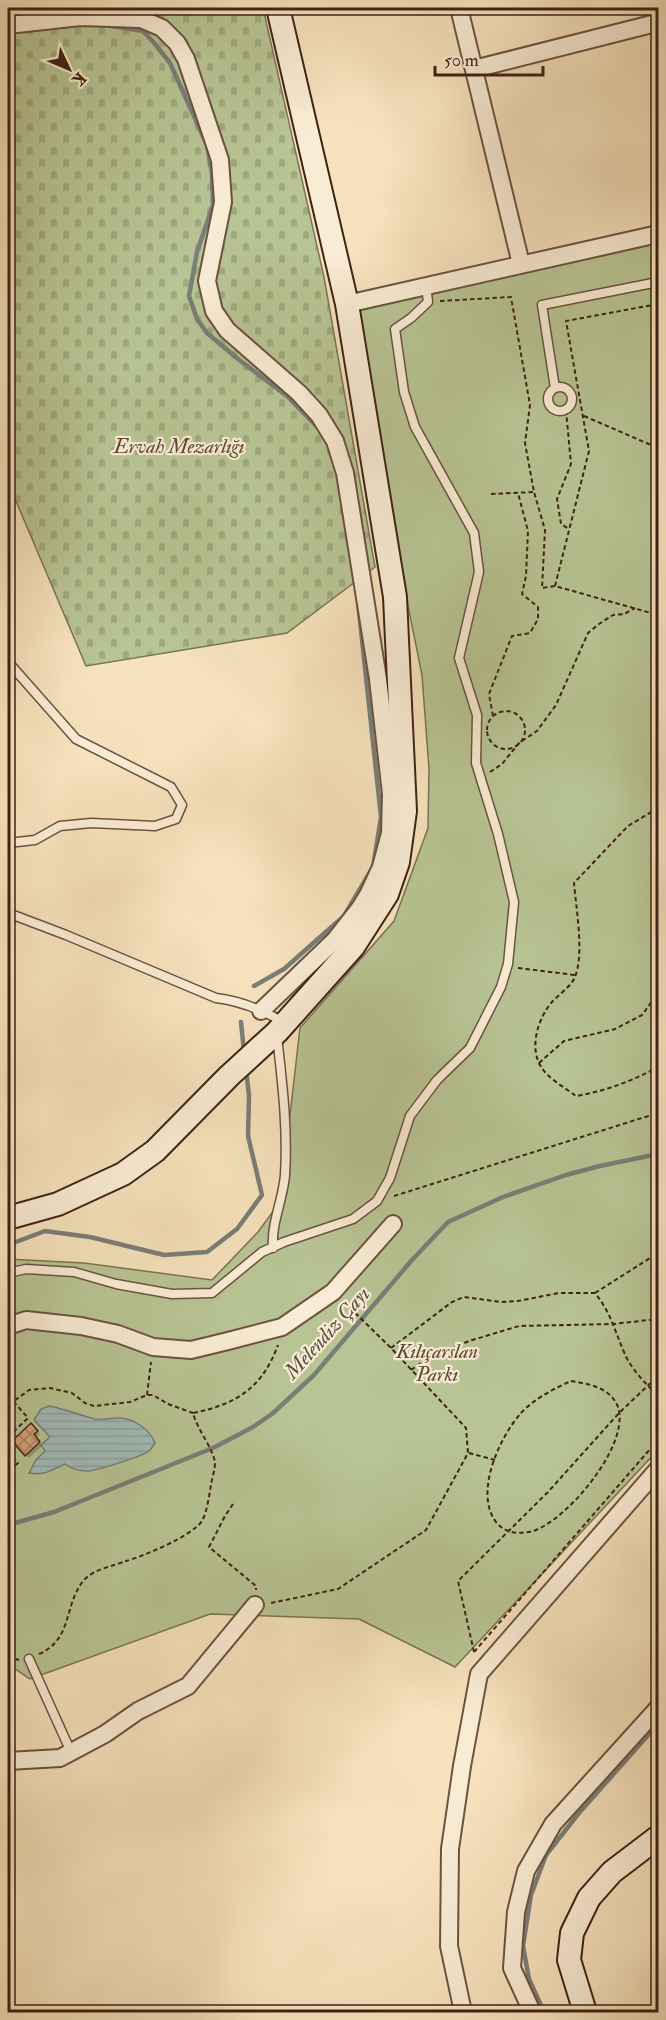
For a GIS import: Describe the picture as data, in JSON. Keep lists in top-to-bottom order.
{
  "water": ["Melendiz Çayı"],
  "parks": ["Ervah Mezarlığı", "Kılıçarslan Parkı"],
  "scale_bar": "50 m",
  "north": "bottom right"
}
